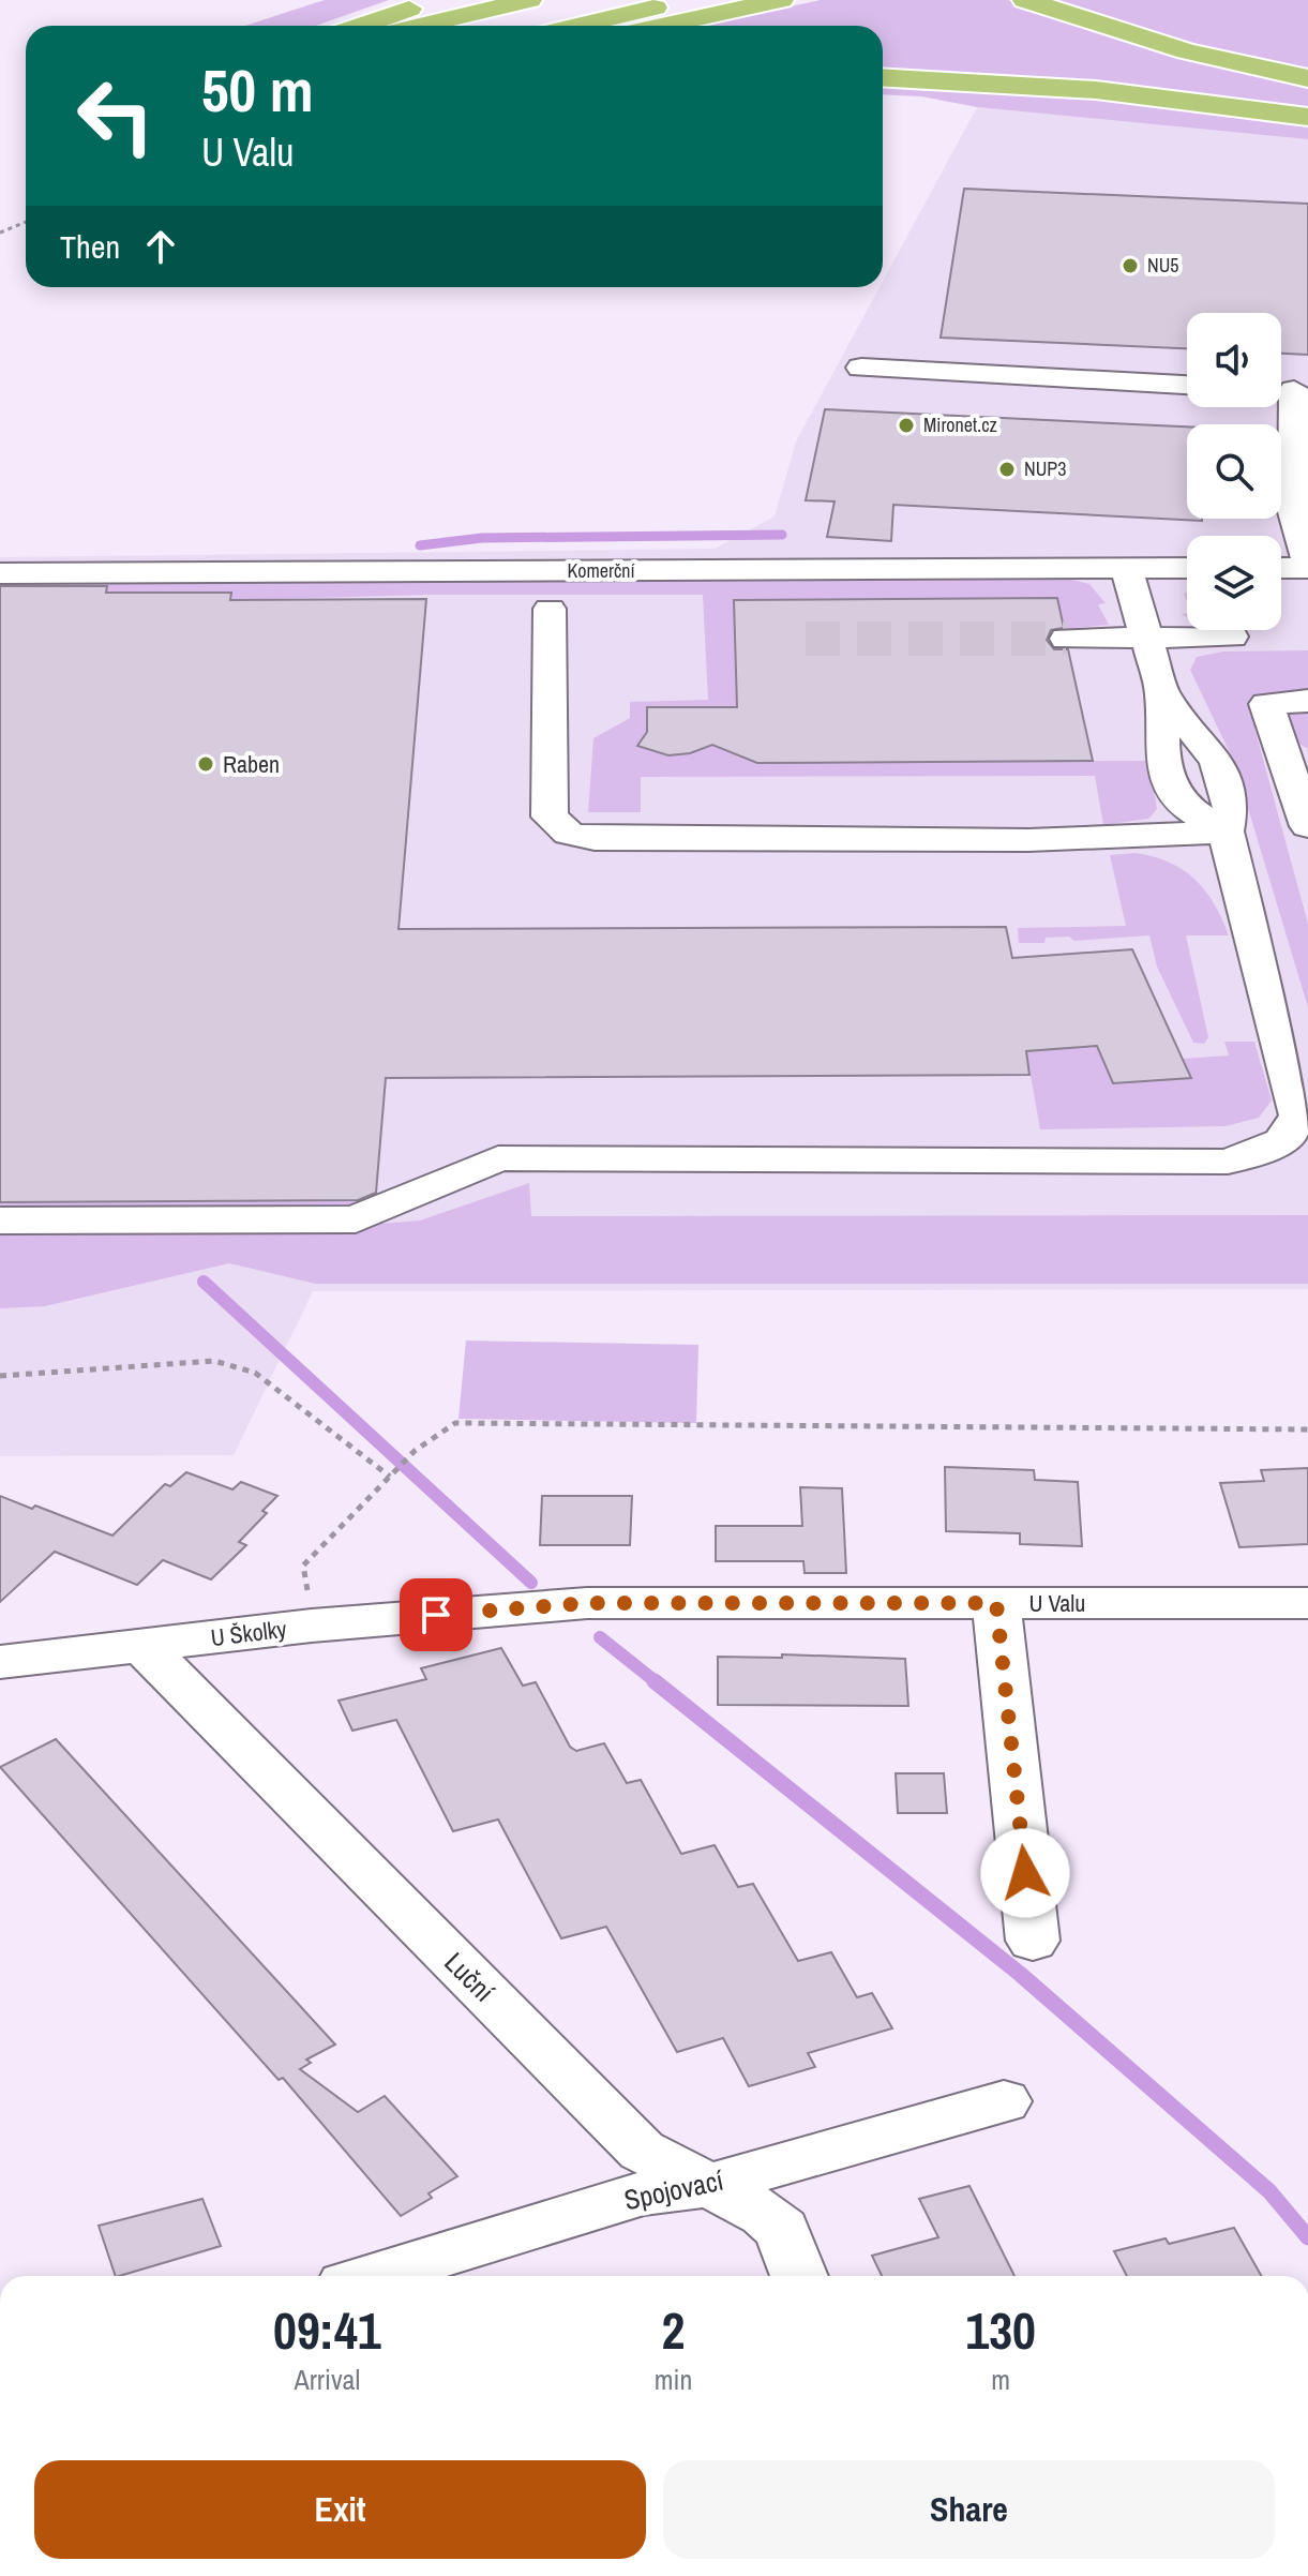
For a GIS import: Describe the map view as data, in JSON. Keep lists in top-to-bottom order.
{
  "streets": {
    "street": [
      "Komerční",
      "U Valu",
      "U Školky",
      "Luční",
      "Spojovací"
    ]
  },
  "crossings": [
    ["U Valu", "U Školky"],
    ["U Školky", "Luční"],
    ["Luční", "Spojovací"]
  ],
  "places": [
    "NU5",
    "Mironet.cz",
    "NUP3",
    "Raben"
  ],
  "page": {
    "turn": ["50 m", "U Valu"],
    "then": "Then",
    "eta": [
      "09:41",
      "Arrival",
      "2",
      "min",
      "130",
      "m"
    ],
    "buttons": ["Exit", "Share"]
  }
}
